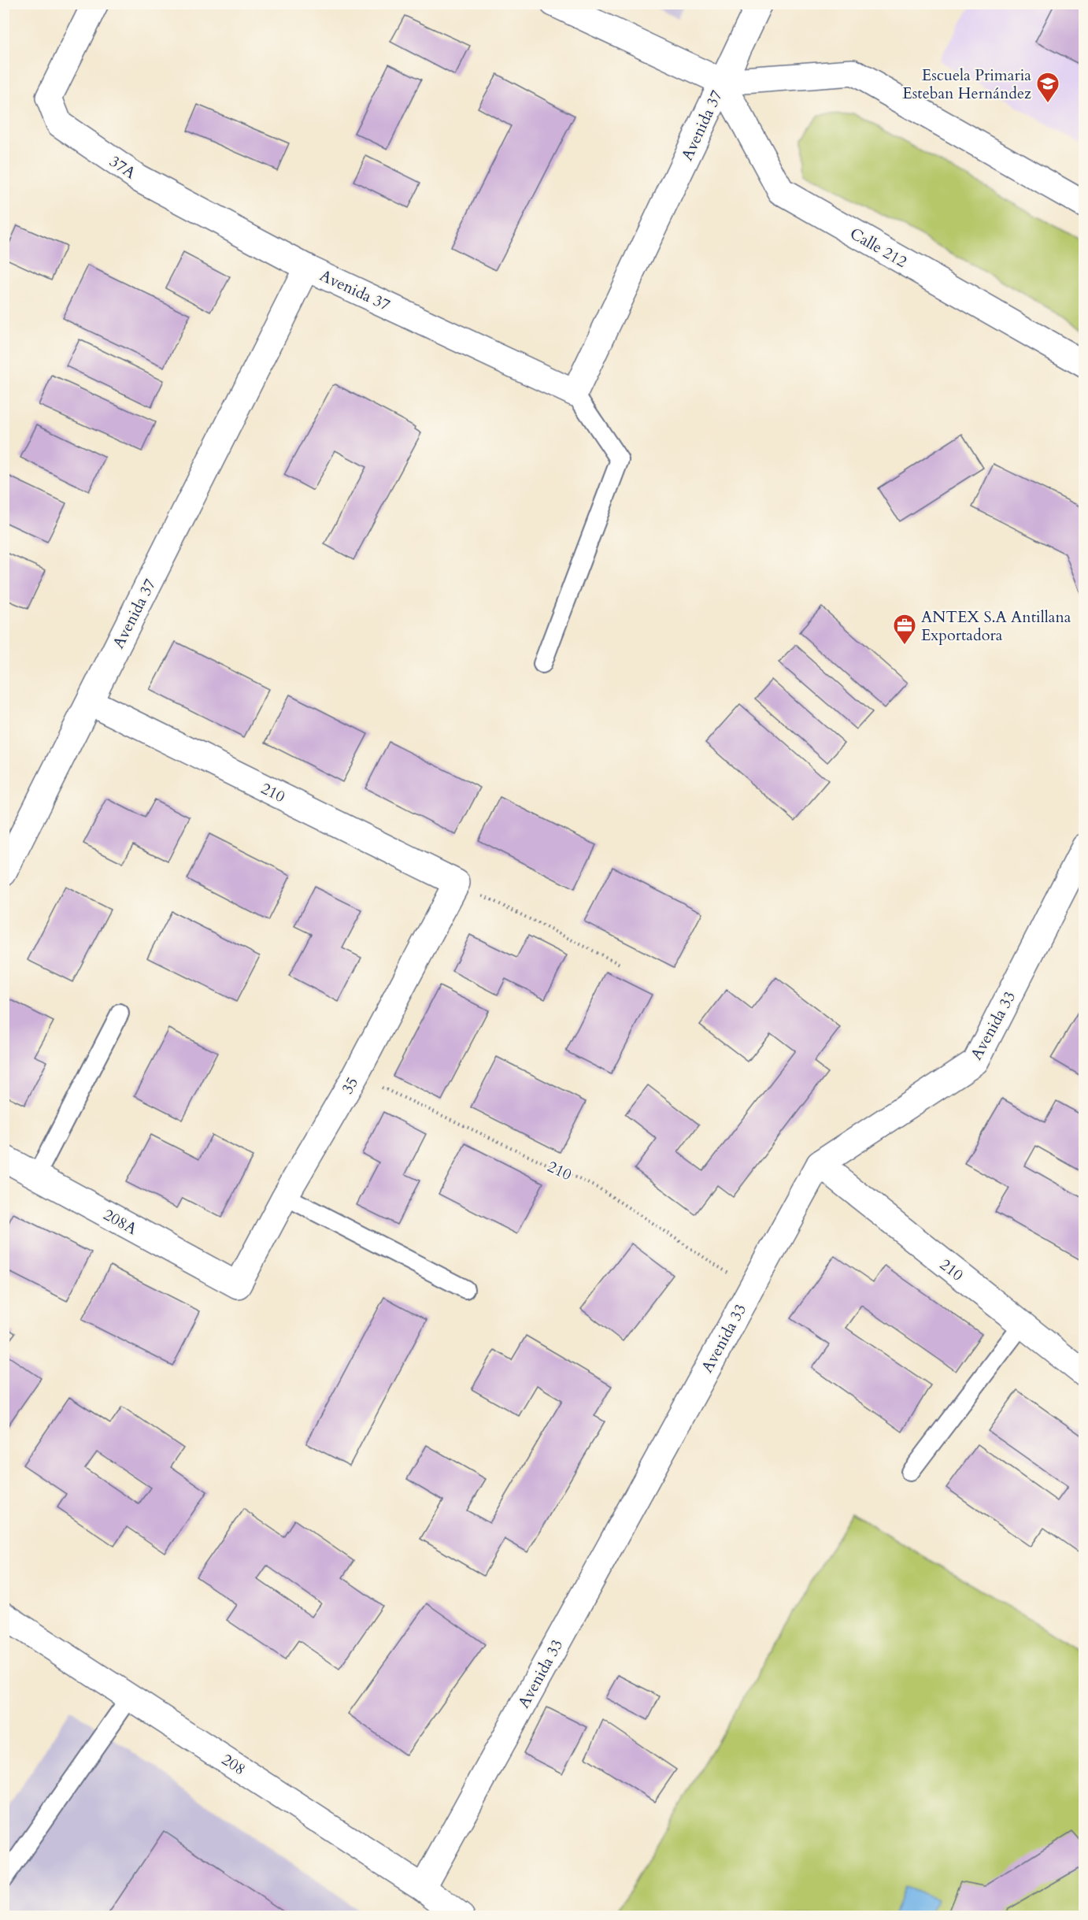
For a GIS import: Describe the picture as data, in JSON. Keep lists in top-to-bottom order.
{
  "streets": {
    "street": [
      "Avenida 37",
      "37A",
      "Calle 212",
      "210",
      "Avenida 33",
      "35",
      "208A",
      "208"
    ]
  },
  "crossings": [
    ["Avenida 37", "37A"],
    ["Avenida 37", "Calle 212"],
    ["Avenida 37", "210"],
    ["210", "Avenida 33"],
    ["210", "35"],
    ["Avenida 33", "208"],
    ["35", "208A"]
  ],
  "places": {
    "school or university": ["Escuela Primaria Esteban Hernández"],
    "office": ["ANTEX S.A Antillana Exportadora"]
  }
}
